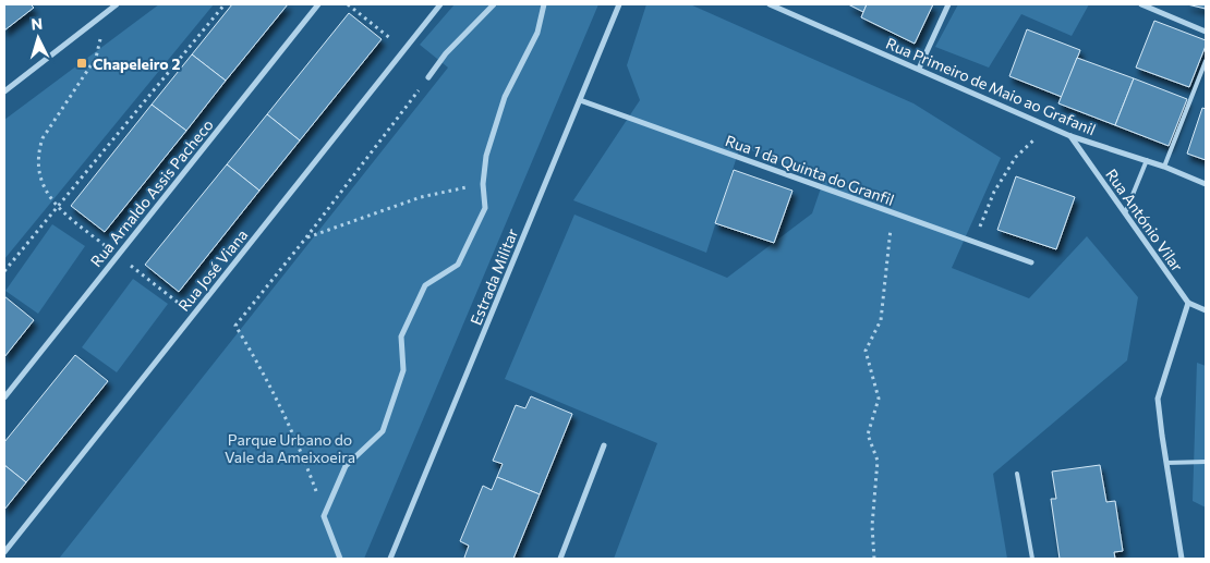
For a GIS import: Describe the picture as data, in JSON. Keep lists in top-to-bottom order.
{
  "streets": {
    "street": [
      "Rua Primeiro de Maio ao Grafanil",
      "Rua 1 da Quinta do Granfil",
      "Rua Arnaldo Assis Pacheco",
      "Rua António Vilar",
      "Rua José Viana",
      "Estrada Militar"
    ]
  },
  "crossings": [
    ["Rua Primeiro de Maio ao Grafanil", "Rua António Vilar"],
    ["Rua 1 da Quinta do Granfil", "Estrada Militar"]
  ],
  "parks": ["Parque Urbano do Vale da Ameixoeira"],
  "places": {
    "transit": ["Chapeleiro 2"]
  },
  "north": "top"
}
